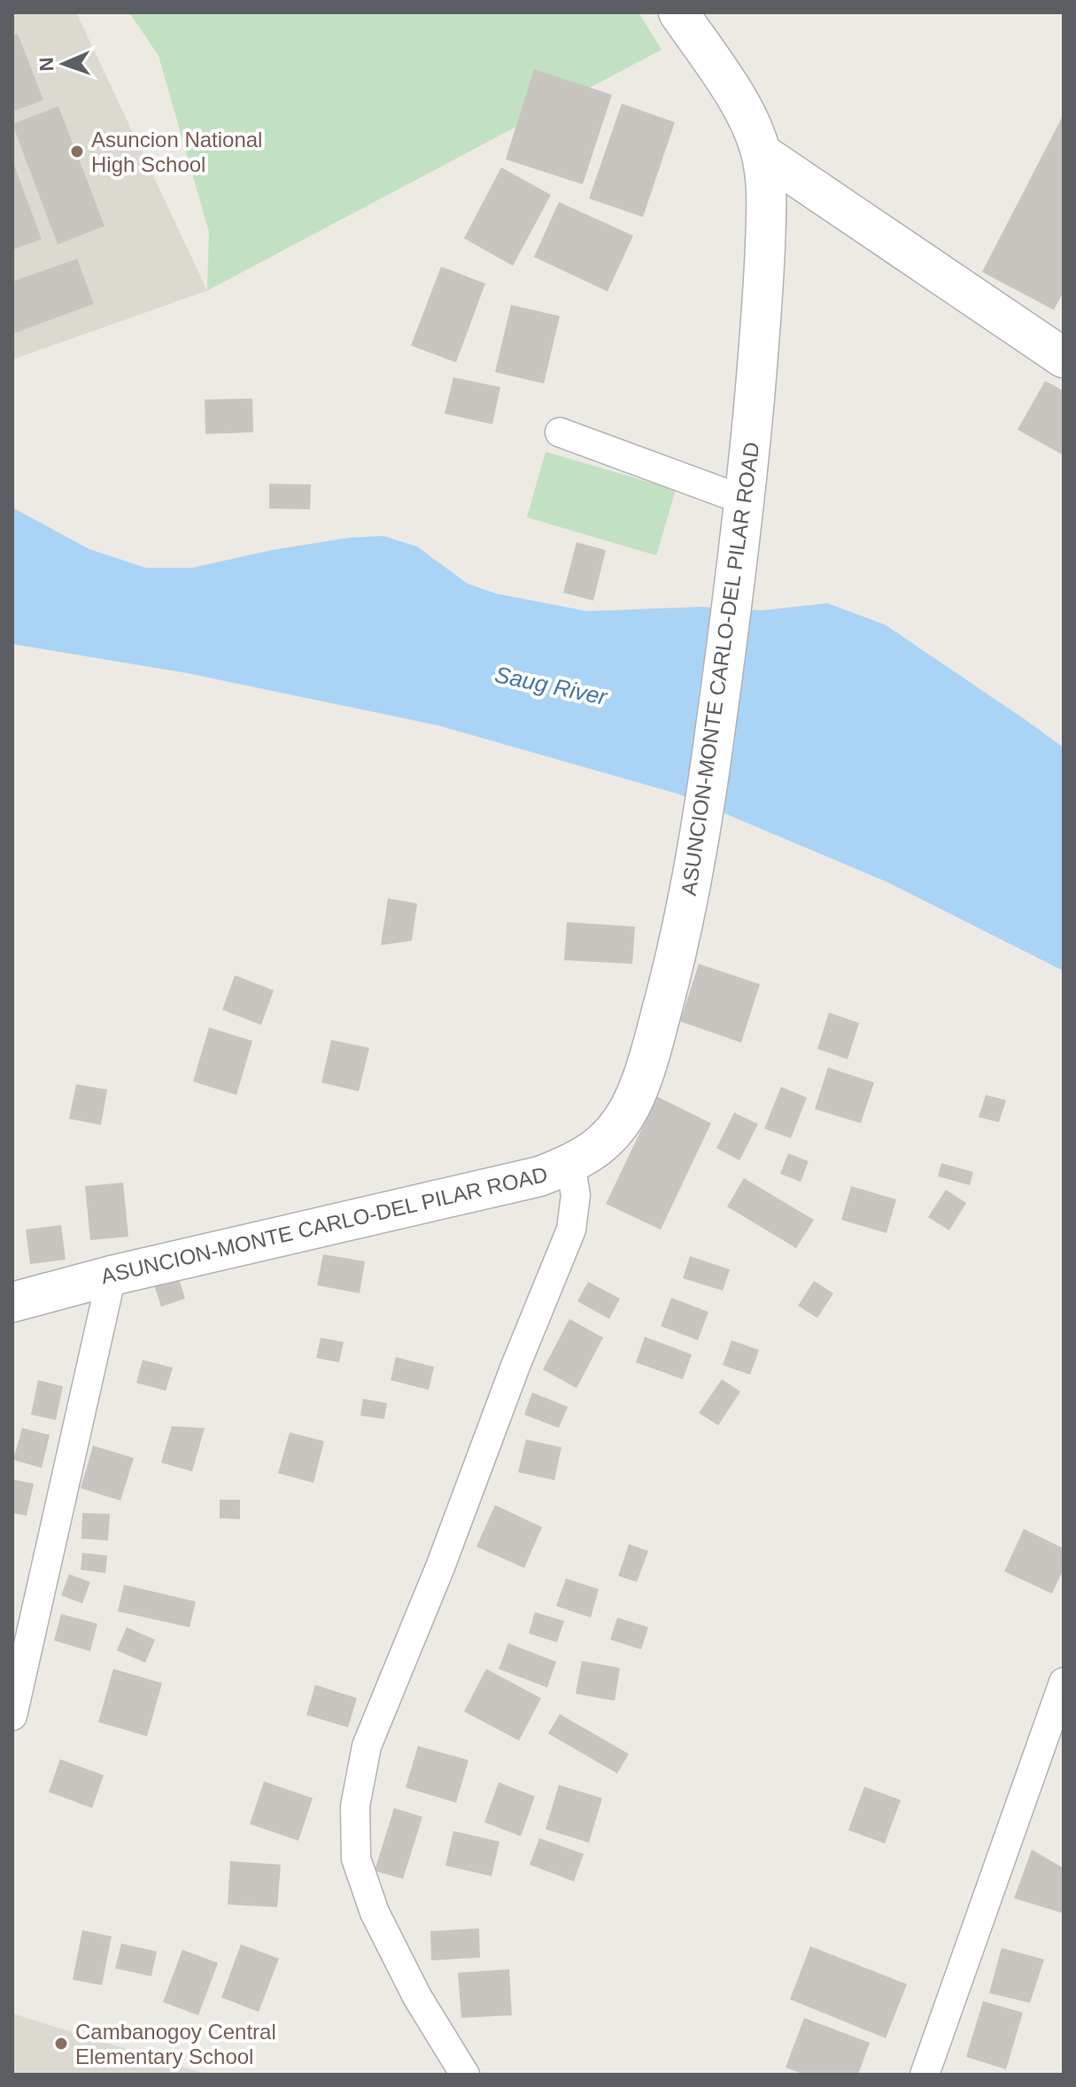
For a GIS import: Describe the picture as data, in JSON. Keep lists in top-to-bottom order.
{
  "streets": {
    "street": ["ASUNCION-MONTE CARLO-DEL PILAR ROAD"]
  },
  "water": ["Saug River"],
  "places": ["Asuncion National High School", "Cambanogoy Central Elementary School"],
  "north": "left"
}
